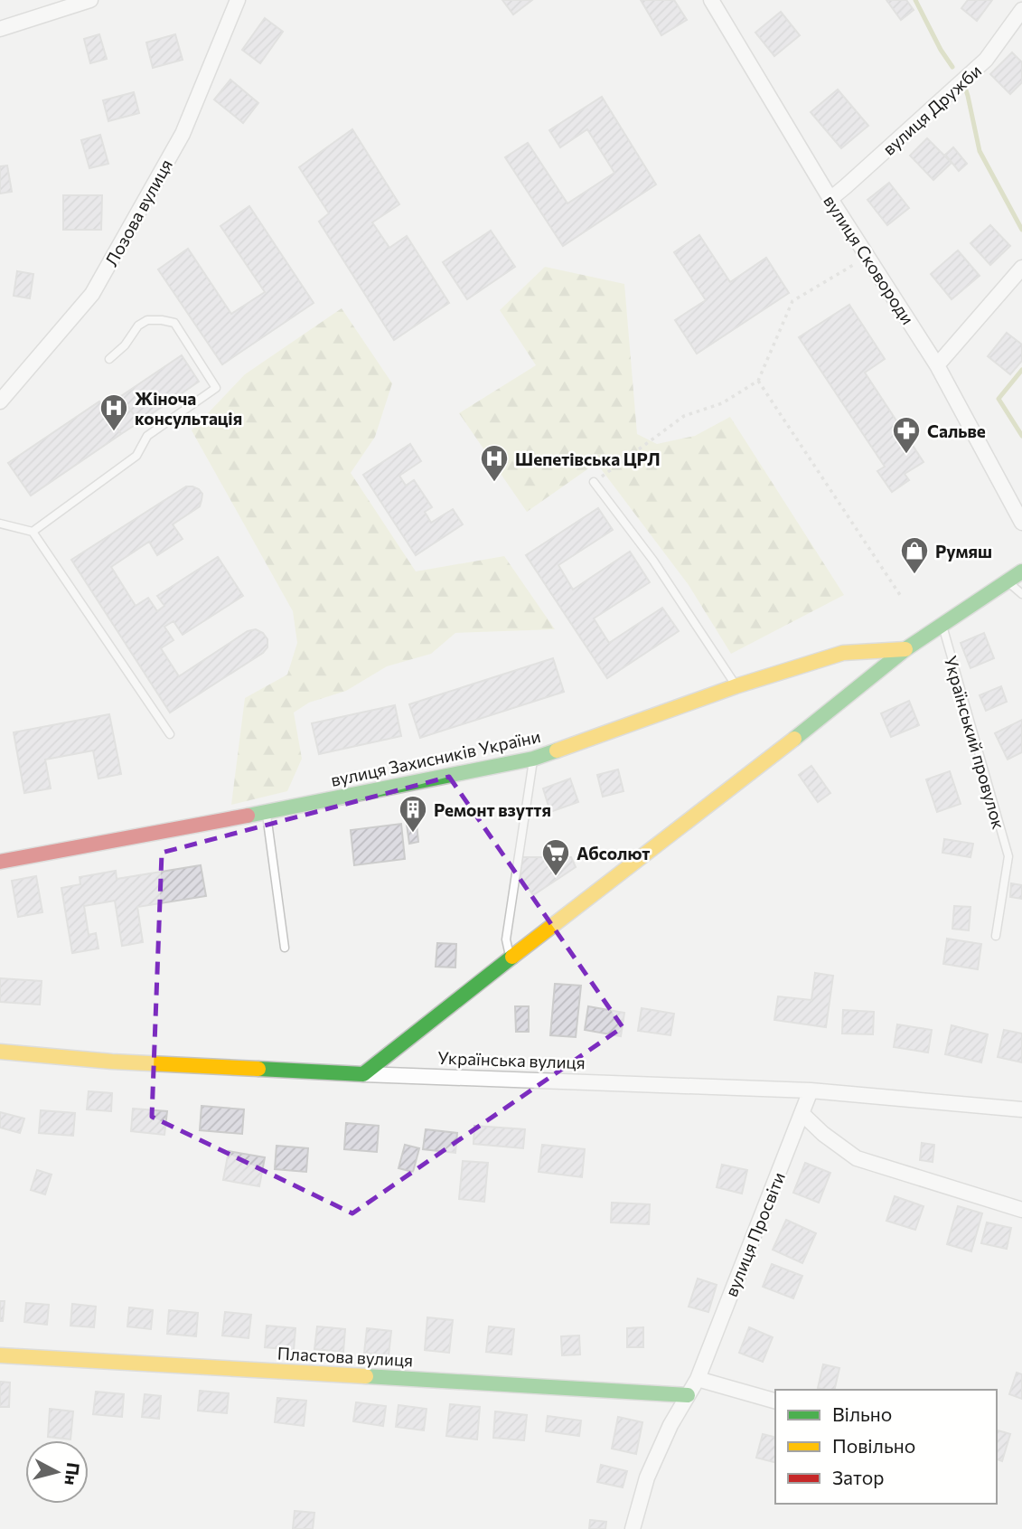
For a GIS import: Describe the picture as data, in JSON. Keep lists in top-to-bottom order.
{
  "streets": {
    "street": [
      "вулиця Дружби",
      "Лозова вулиця",
      "вулиця Сковороди",
      "вулиця Захисників України",
      "Українська вулиця",
      "вулиця Просвіти",
      "Пластова вулиця"
    ],
    "lane": ["Український провулок"]
  },
  "crossings": [
    ["вулиця Дружби", "вулиця Сковороди"],
    ["Українська вулиця", "вулиця Просвіти"],
    ["вулиця Просвіти", "Пластова вулиця"]
  ],
  "places": {
    "hospital": ["Жіноча консультація", "Шепетівська ЦРЛ"],
    "pharmacy": ["Сальве"],
    "shop": ["Румяш"],
    "building": ["Ремонт взуття"],
    "supermarket": ["Абсолют"]
  },
  "legend": ["Вільно", "Повільно", "Затор"],
  "north": "right"
}
